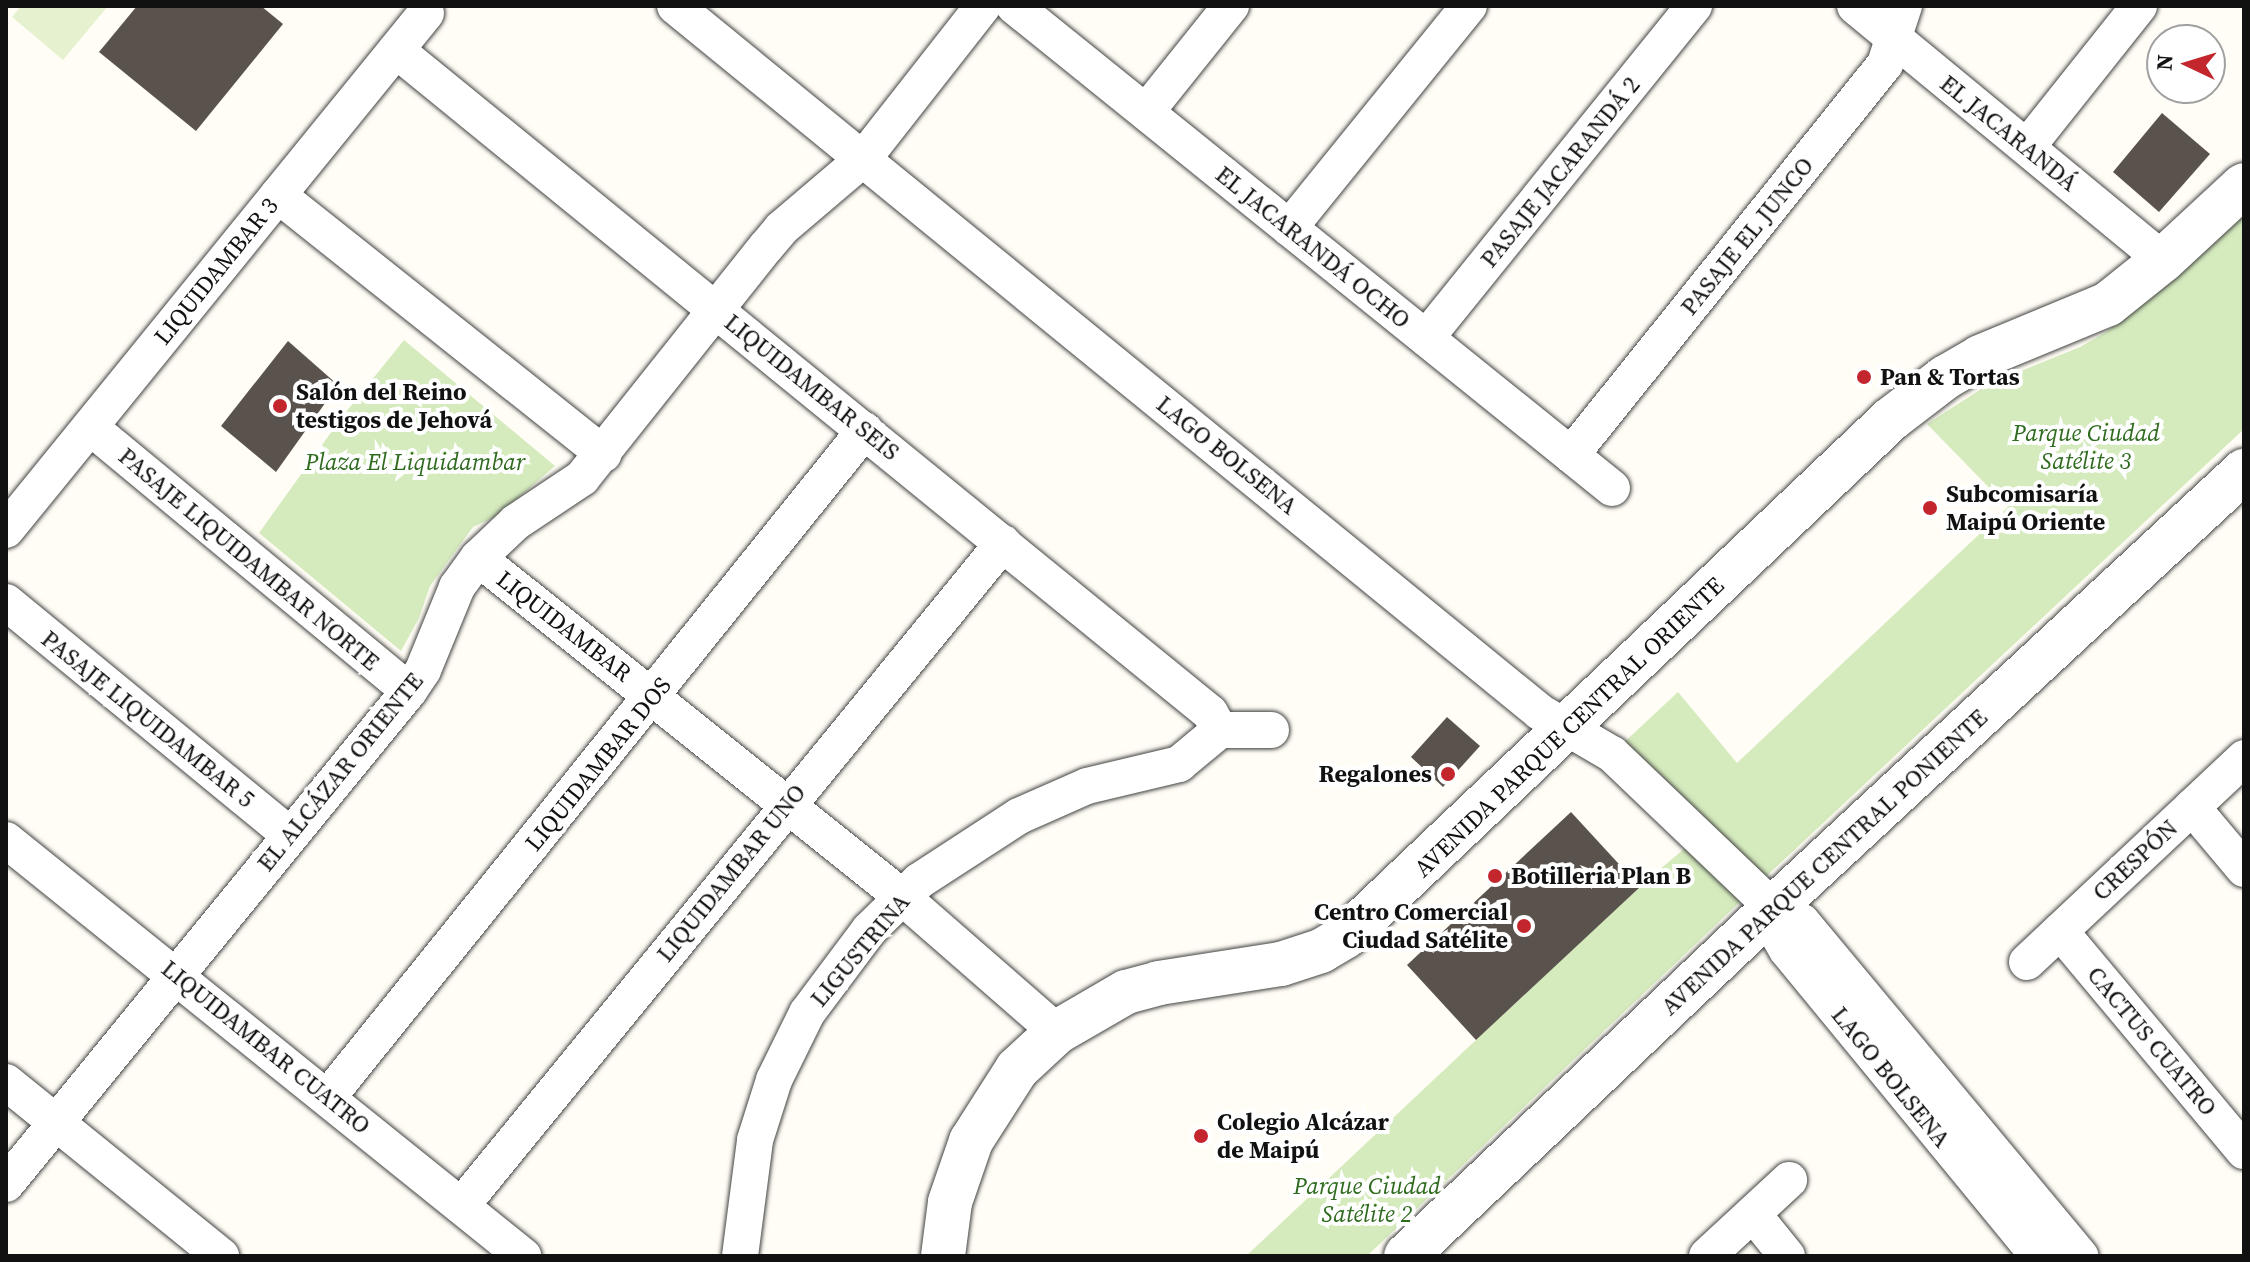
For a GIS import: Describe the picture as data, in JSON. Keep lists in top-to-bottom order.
{
  "streets": {
    "street": [
      "EL JACARANDÁ",
      "PASAJE JACARANDÁ 2",
      "PASAJE EL JUNCO",
      "EL JACARANDÁ OCHO",
      "LIQUIDAMBAR 3",
      "LIQUIDAMBAR SEIS",
      "LAGO BOLSENA",
      "PASAJE LIQUIDAMBAR NORTE",
      "LIQUIDAMBAR",
      "PASAJE LIQUIDAMBAR 5",
      "AVENIDA PARQUE CENTRAL ORIENTE",
      "LIQUIDAMBAR DOS",
      "EL ALCÁZAR ORIENTE",
      "CRESPÓN",
      "AVENIDA PARQUE CENTRAL PONIENTE",
      "LIQUIDAMBAR UNO",
      "LIGUSTRINA",
      "CACTUS CUATRO",
      "LIQUIDAMBAR CUATRO"
    ]
  },
  "crossings": [
    ["EL JACARANDÁ", "PASAJE EL JUNCO"],
    ["EL JACARANDÁ", "AVENIDA PARQUE CENTRAL ORIENTE"],
    ["PASAJE JACARANDÁ 2", "EL JACARANDÁ OCHO"],
    ["PASAJE EL JUNCO", "EL JACARANDÁ OCHO"],
    ["LIQUIDAMBAR 3", "LIQUIDAMBAR SEIS"],
    ["LIQUIDAMBAR 3", "PASAJE LIQUIDAMBAR NORTE"],
    ["LIQUIDAMBAR SEIS", "LIQUIDAMBAR DOS"],
    ["LIQUIDAMBAR SEIS", "EL ALCÁZAR ORIENTE"],
    ["LIQUIDAMBAR SEIS", "LIQUIDAMBAR UNO"],
    ["LIQUIDAMBAR SEIS", "LIGUSTRINA"],
    ["LAGO BOLSENA", "AVENIDA PARQUE CENTRAL ORIENTE"],
    ["LAGO BOLSENA", "EL ALCÁZAR ORIENTE"],
    ["LAGO BOLSENA", "AVENIDA PARQUE CENTRAL PONIENTE"],
    ["PASAJE LIQUIDAMBAR NORTE", "EL ALCÁZAR ORIENTE"],
    ["LIQUIDAMBAR", "AVENIDA PARQUE CENTRAL ORIENTE"],
    ["LIQUIDAMBAR", "LIQUIDAMBAR DOS"],
    ["LIQUIDAMBAR", "EL ALCÁZAR ORIENTE"],
    ["LIQUIDAMBAR", "LIQUIDAMBAR UNO"],
    ["LIQUIDAMBAR", "LIGUSTRINA"],
    ["PASAJE LIQUIDAMBAR 5", "EL ALCÁZAR ORIENTE"],
    ["LIQUIDAMBAR DOS", "LIQUIDAMBAR CUATRO"],
    ["EL ALCÁZAR ORIENTE", "LIQUIDAMBAR CUATRO"],
    ["CRESPÓN", "CACTUS CUATRO"],
    ["LIQUIDAMBAR UNO", "LIQUIDAMBAR CUATRO"]
  ],
  "parks": ["Parque Ciudad Satélite 3", "Plaza El Liquidambar", "Parque Ciudad Satélite 2"],
  "places": [
    "Pan & Tortas",
    "Salón del Reino testigos de Jehová",
    "Subcomisaría Maipú Oriente",
    "Regalones",
    "Botilleria Plan B",
    "Centro Comercial Ciudad Satélite",
    "Colegio Alcázar de Maipú"
  ],
  "north": "left"
}
